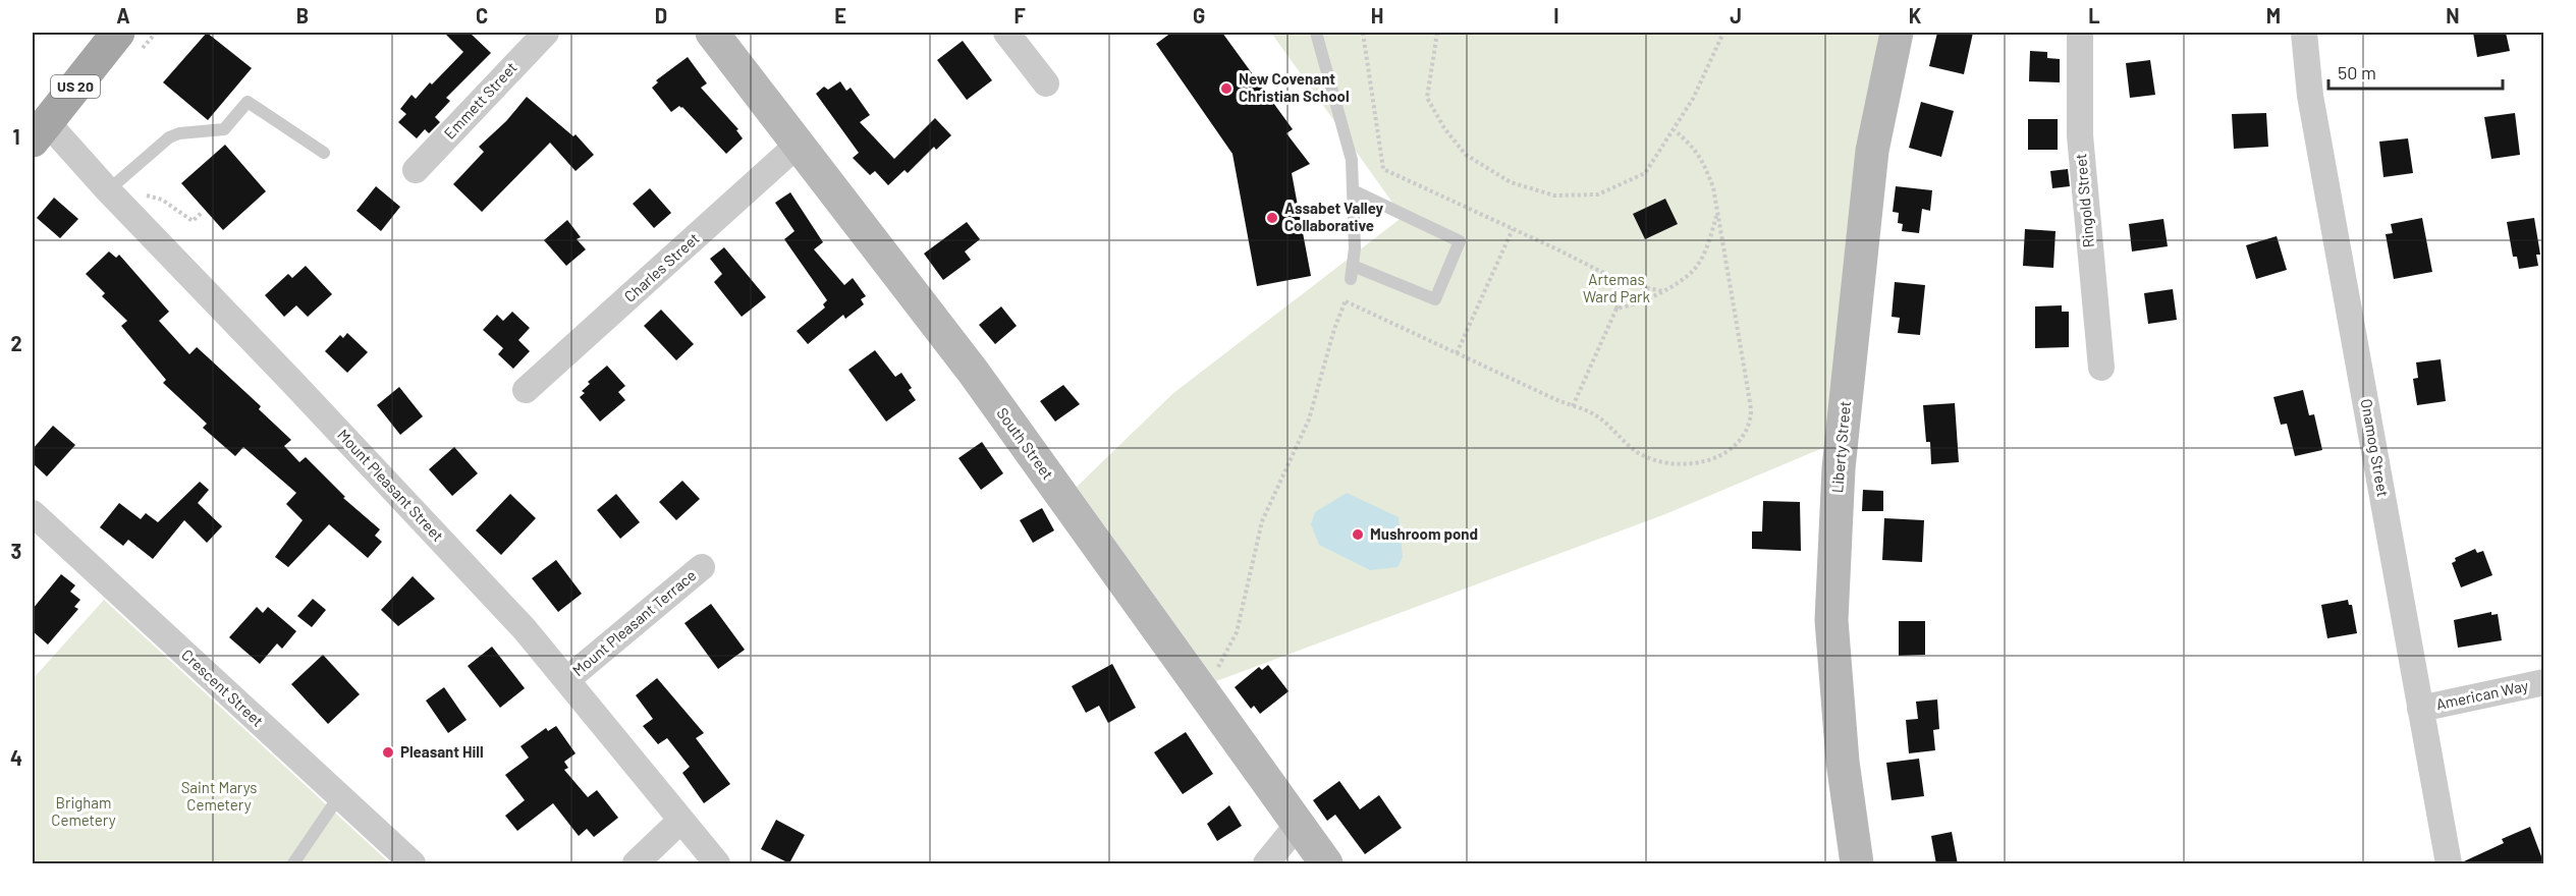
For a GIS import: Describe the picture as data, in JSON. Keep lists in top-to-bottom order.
{
  "streets": {
    "main road": ["US 20", "South Street", "Liberty Street"],
    "street": [
      "Emmett Street",
      "Ringold Street",
      "Charles Street",
      "Onamog Street",
      "Mount Pleasant Street",
      "Mount Pleasant Terrace",
      "Crescent Street",
      "American Way"
    ]
  },
  "crossings": [
    ["US 20", "Mount Pleasant Street"],
    ["Charles Street", "South Street"],
    ["Onamog Street", "American Way"],
    ["Mount Pleasant Street", "Mount Pleasant Terrace"]
  ],
  "parks": ["Artemas Ward Park", "Saint Marys Cemetery", "Brigham Cemetery"],
  "places": [
    "New Covenant Christian School",
    "Assabet Valley Collaborative",
    "Mushroom pond",
    "Pleasant Hill"
  ],
  "scale_bar": "50 m",
  "grid": {
    "columns": [
      "A",
      "B",
      "C",
      "D",
      "E",
      "F",
      "G",
      "H",
      "I",
      "J",
      "K",
      "L",
      "M",
      "N"
    ],
    "rows": [
      "1",
      "2",
      "3",
      "4"
    ]
  }
}
